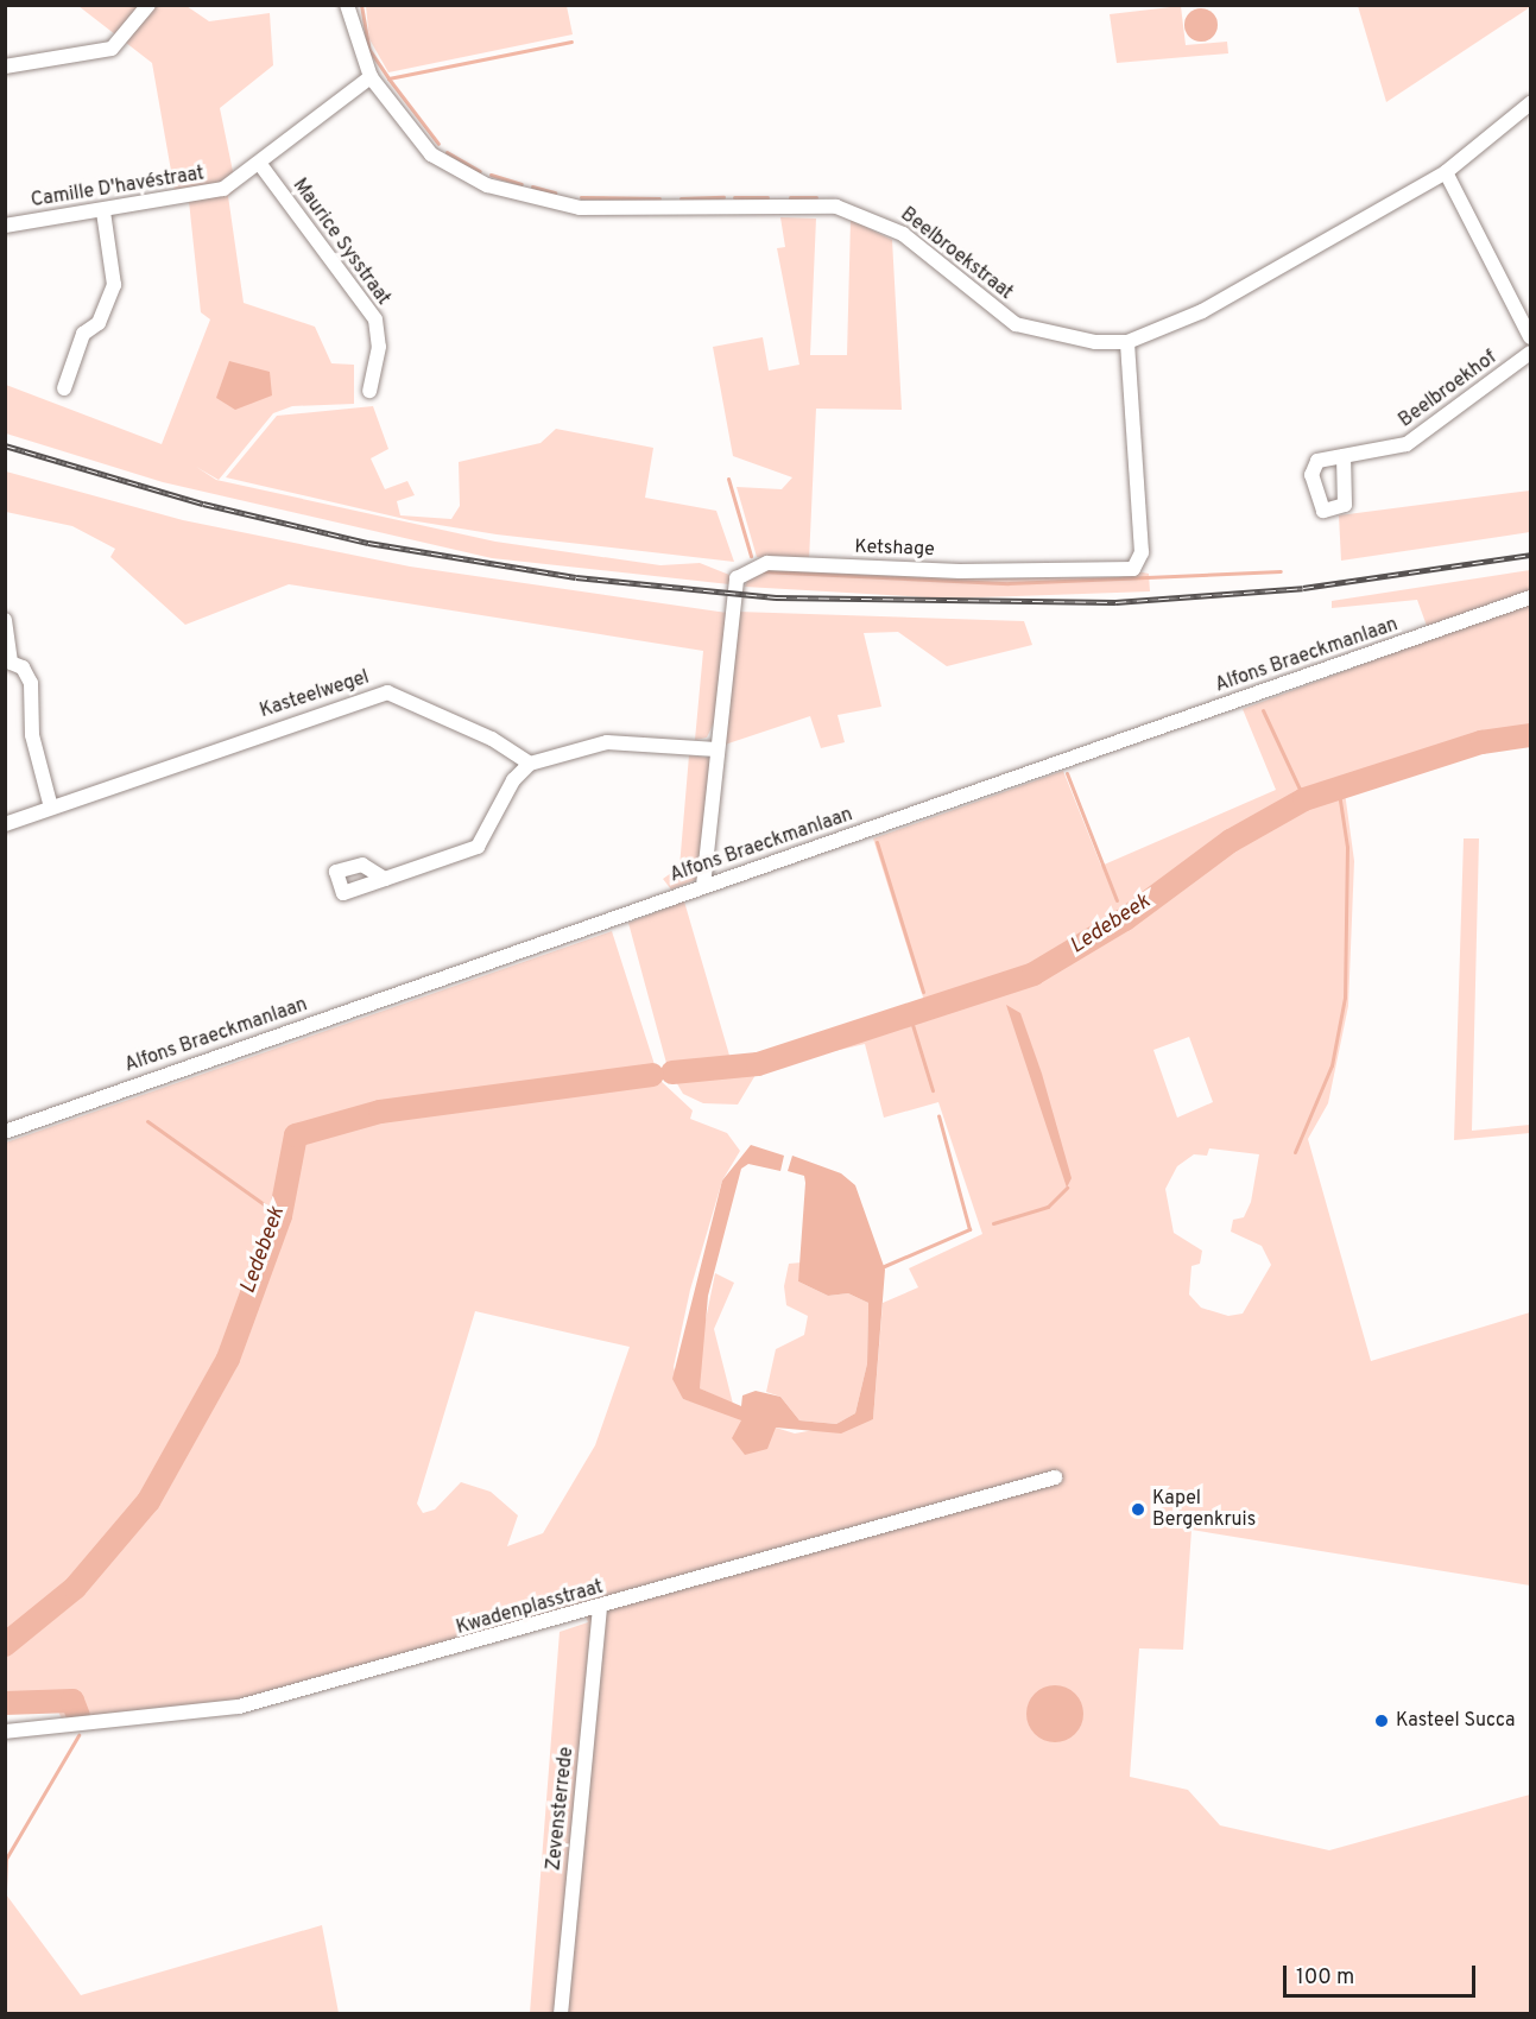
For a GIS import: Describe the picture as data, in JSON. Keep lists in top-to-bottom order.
{
  "streets": {
    "street": [
      "Camille D'havéstraat",
      "Maurice Sysstraat",
      "Beelbroekstraat",
      "Beelbroekhof",
      "Ketshage",
      "Alfons Braeckmanlaan",
      "Kasteelwegel",
      "Kwadenplasstraat",
      "Zevensterrede"
    ]
  },
  "crossings": [
    ["Camille D'havéstraat", "Maurice Sysstraat"],
    ["Camille D'havéstraat", "Beelbroekstraat"],
    ["Beelbroekstraat", "Ketshage"],
    ["Ketshage", "Alfons Braeckmanlaan"],
    ["Kwadenplasstraat", "Zevensterrede"]
  ],
  "water": ["Ledebeek"],
  "places": ["Kapel Bergenkruis", "Kasteel Succa"],
  "scale_bar": "100 m"
}
